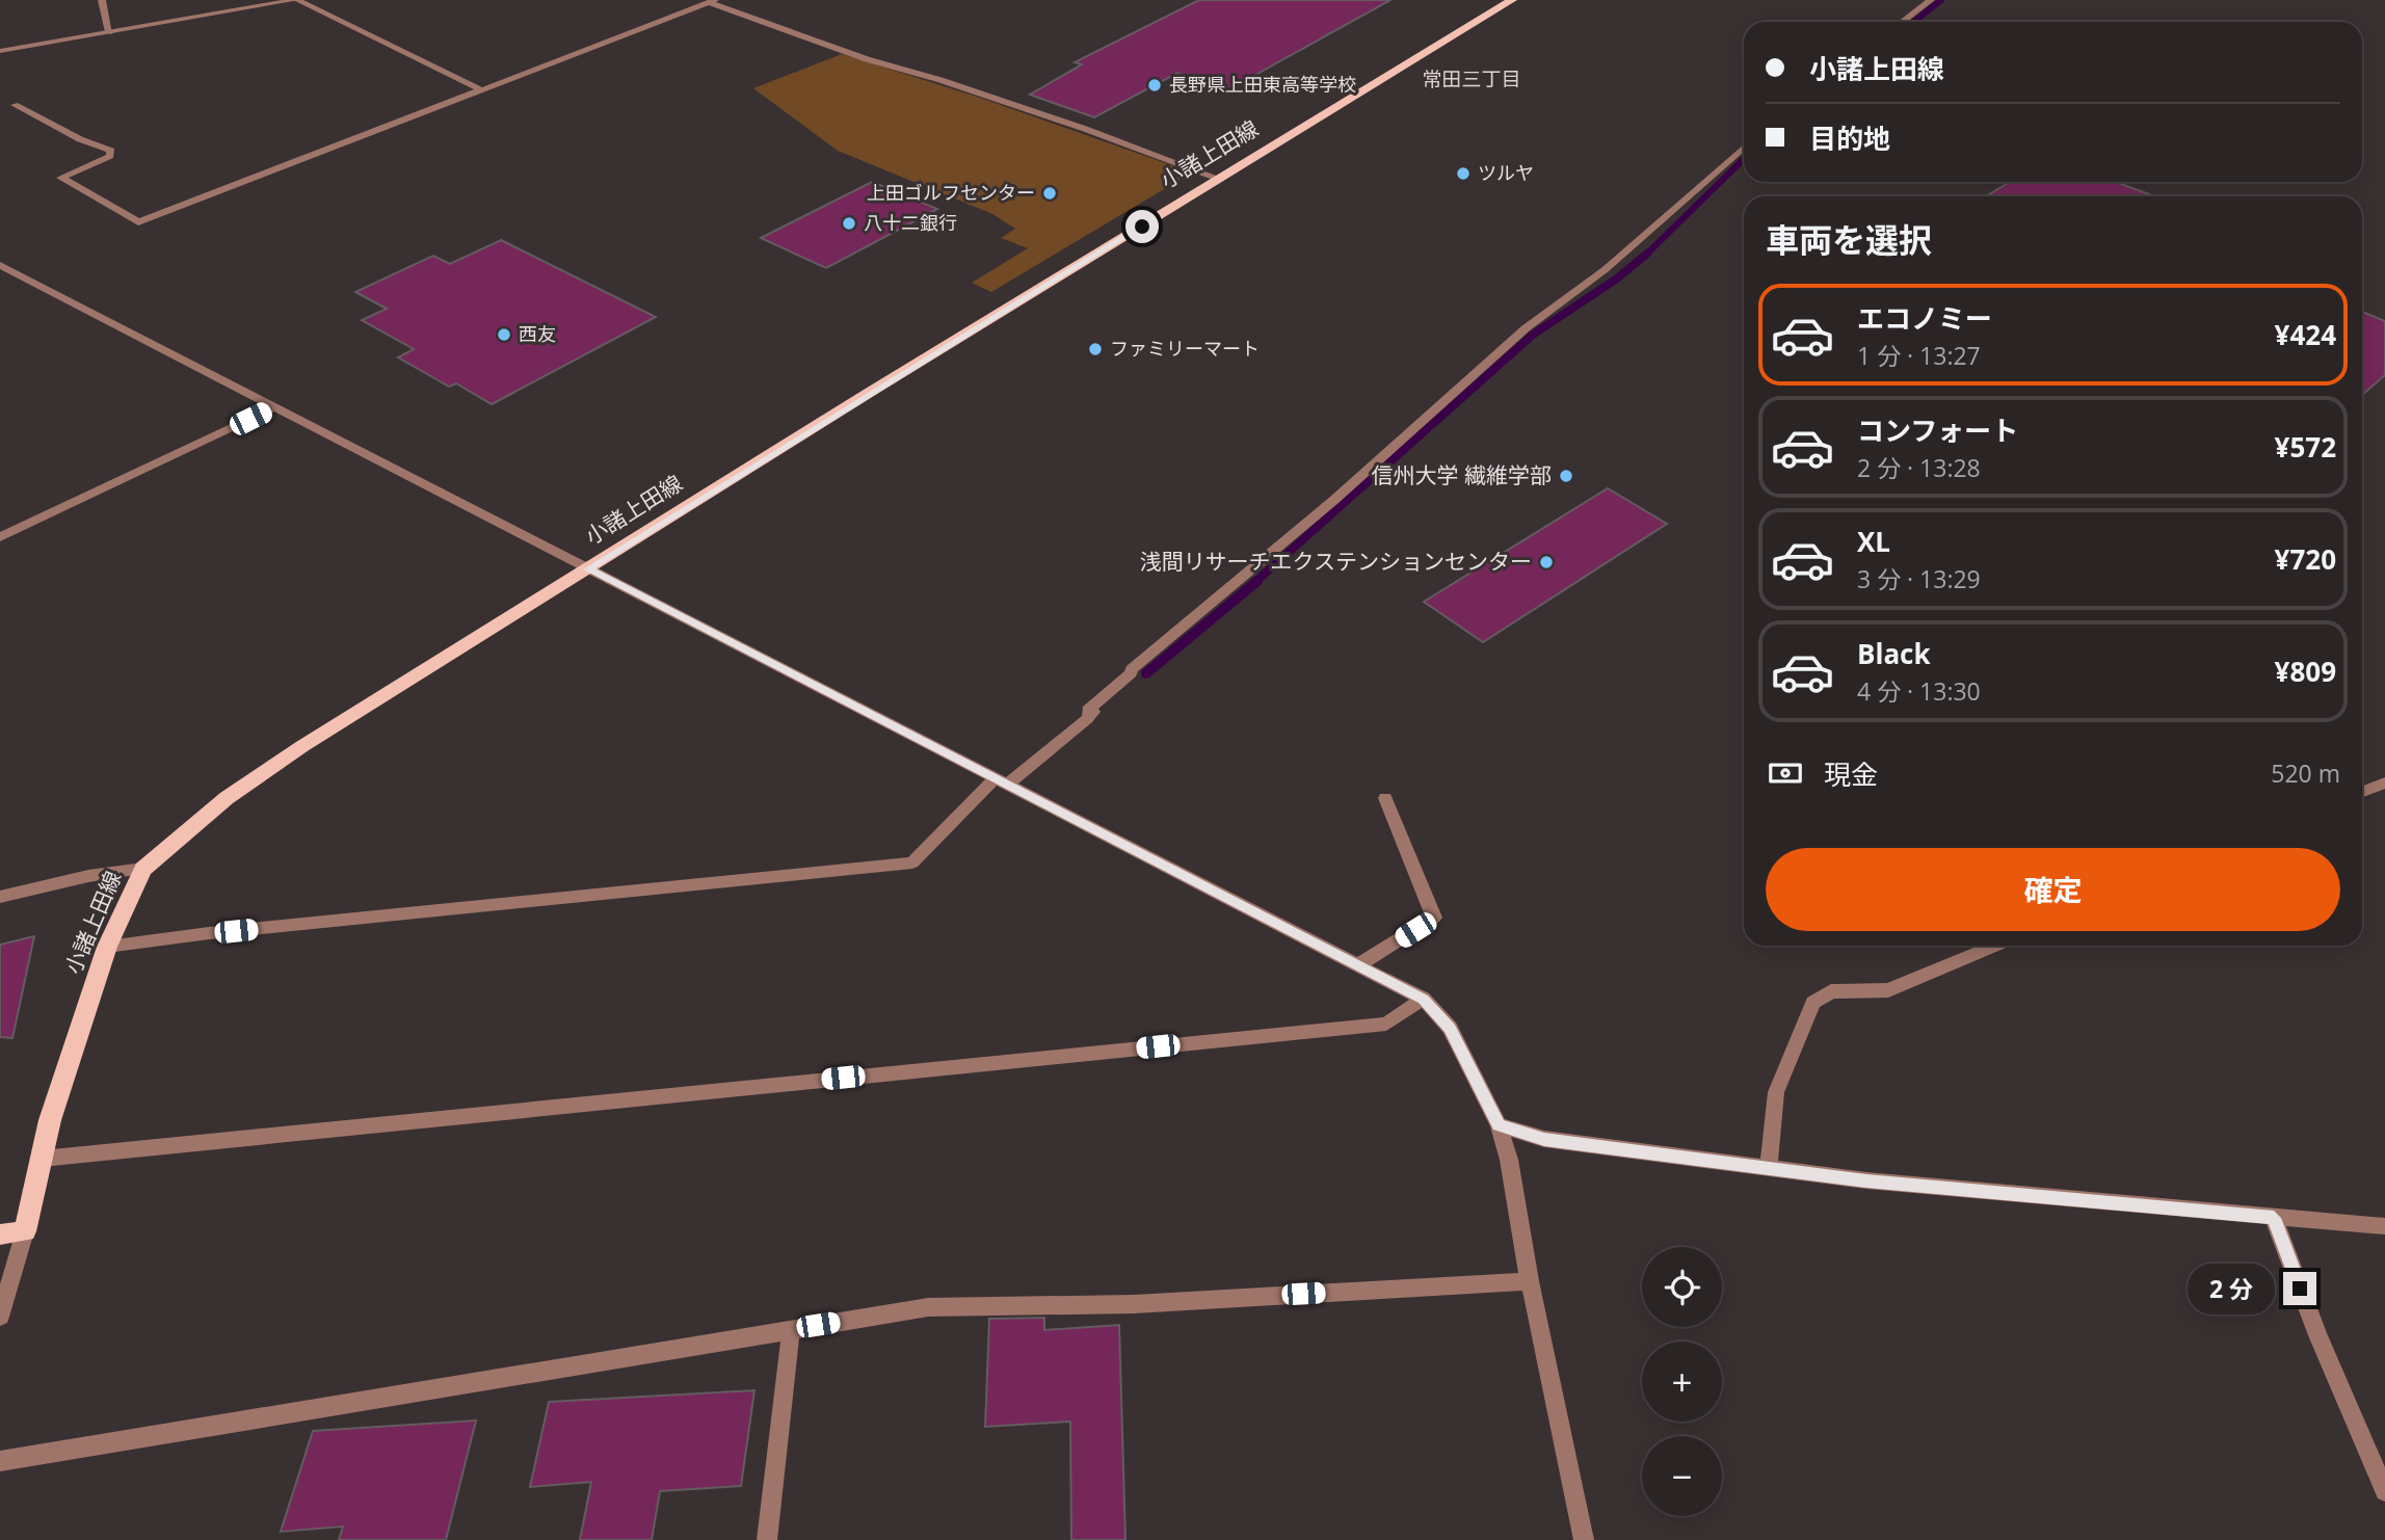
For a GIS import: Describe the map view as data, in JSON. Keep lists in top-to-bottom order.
{
  "streets": {
    "main road": ["小諸上田線"]
  },
  "districts": ["常田三丁目"],
  "places": [
    "長野県上田東高等学校",
    "ツルヤ",
    "上田ゴルフセンター",
    "八十二銀行",
    "西友",
    "ファミリーマート",
    "信州大学 繊維学部",
    "浅間リサーチエクステンションセンター"
  ],
  "page": {
    "banner": ["小諸上田線", "目的地"],
    "heading": "車両を選択",
    "list": [
      {
        "name": "エコノミー",
        "note": "1 分 · 13:27",
        "value": "¥424"
      },
      {
        "name": "コンフォート",
        "note": "2 分 · 13:28",
        "value": "¥572"
      },
      {
        "name": "XL",
        "note": "3 分 · 13:29",
        "value": "¥720"
      },
      {
        "name": "Black",
        "note": "4 分 · 13:30",
        "value": "¥809"
      }
    ],
    "pay": ["現金", "520 m"],
    "buttons": "確定",
    "map_buttons": ["+", "−"],
    "bubble": "2 分"
  }
}
